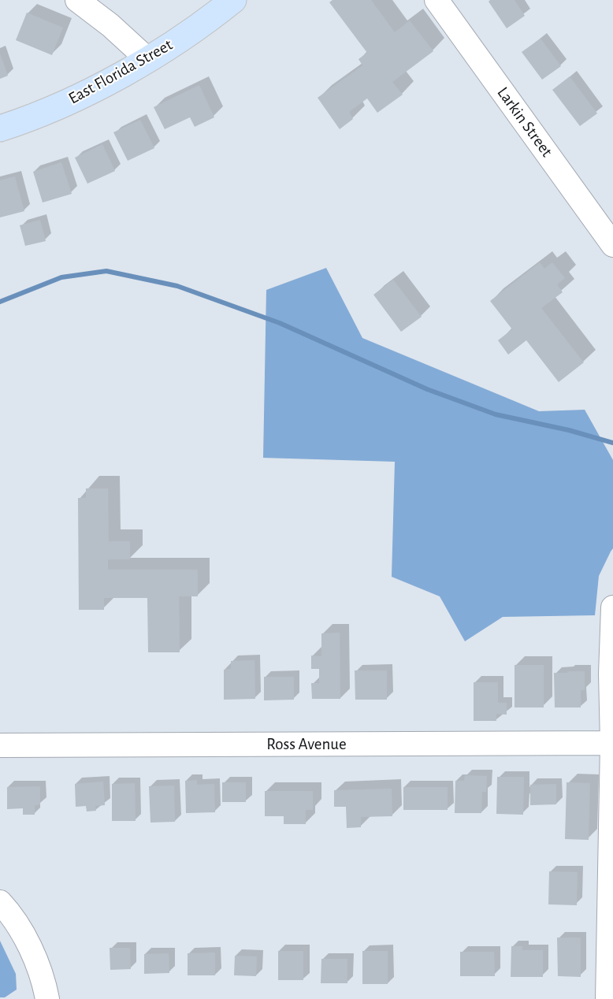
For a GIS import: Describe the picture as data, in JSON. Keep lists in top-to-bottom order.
{
  "streets": {
    "main road": ["East Florida Street"],
    "street": ["Larkin Street", "Ross Avenue"]
  }
}
